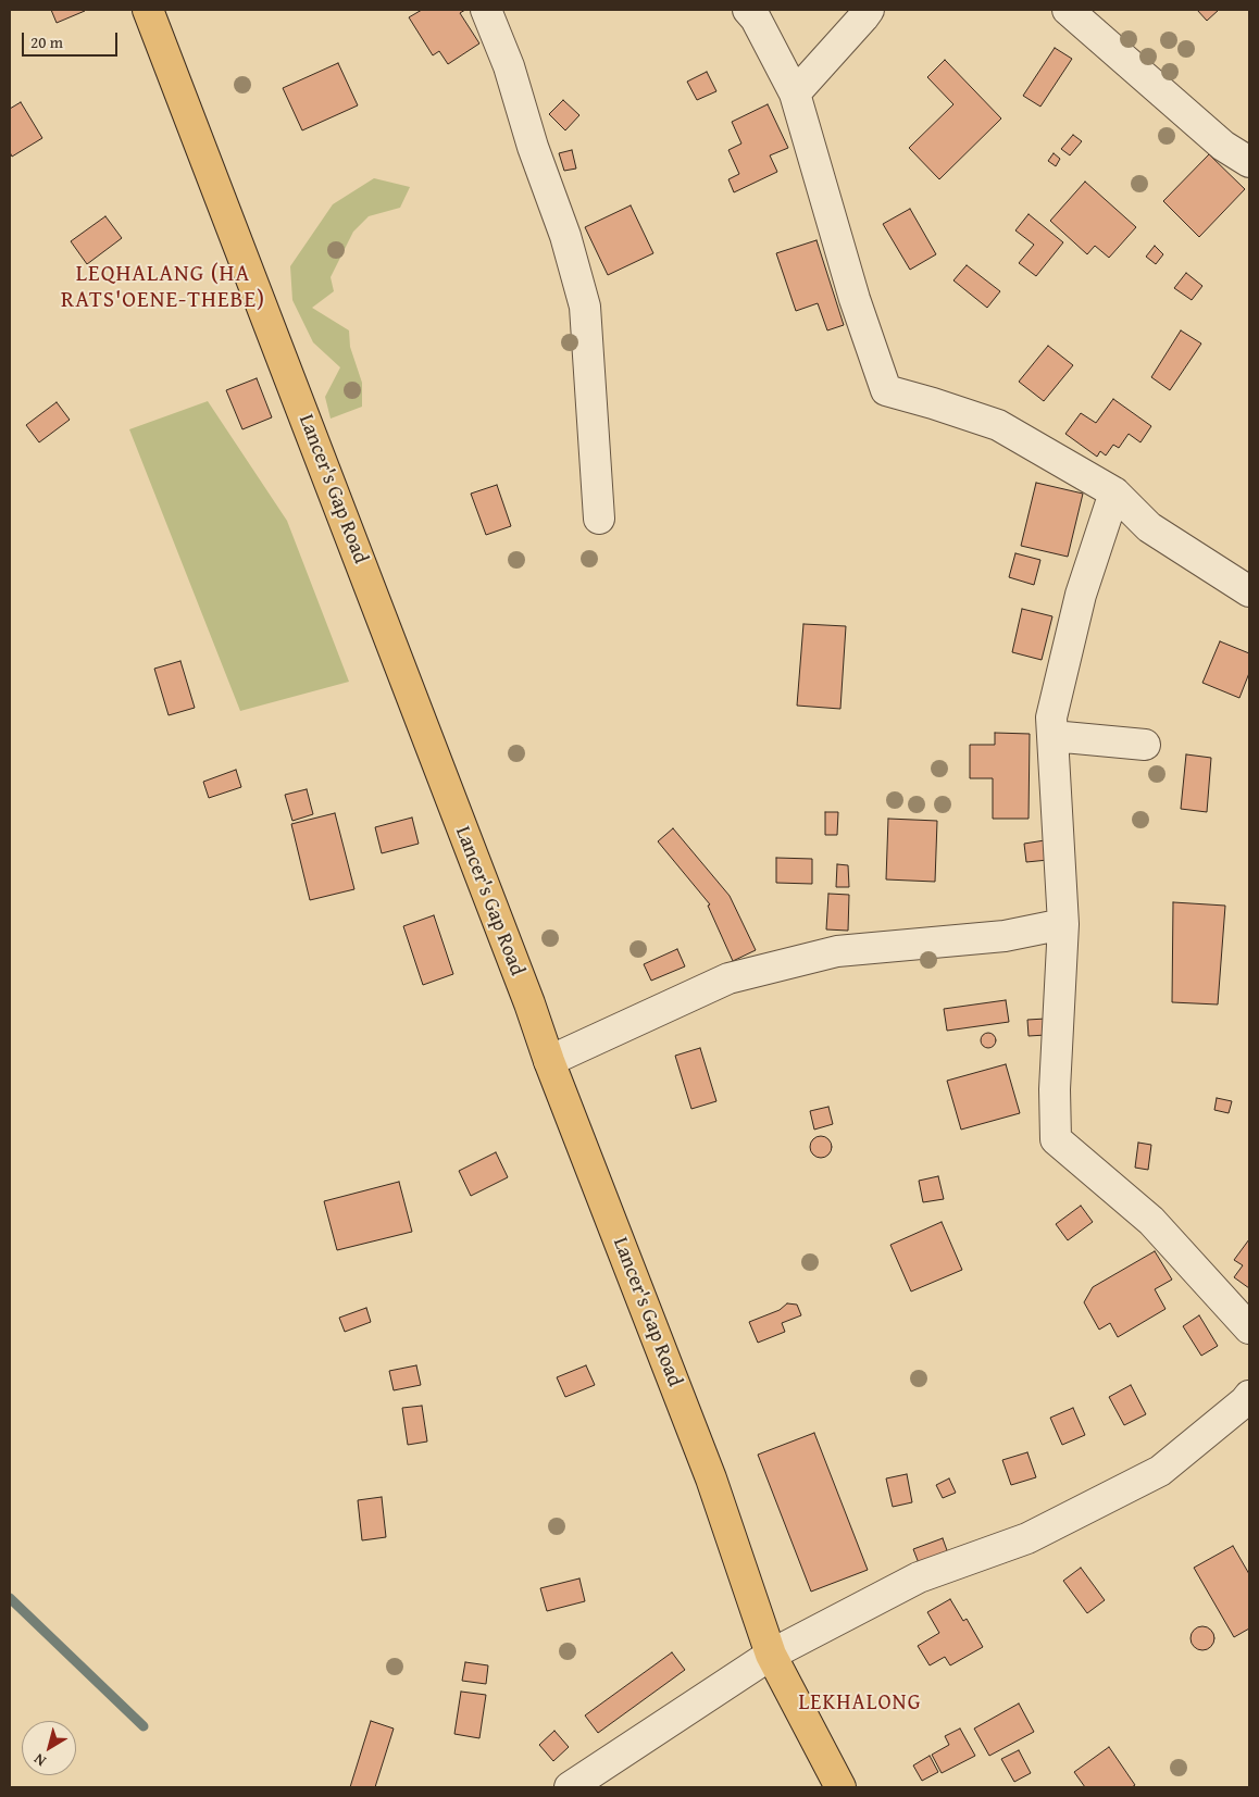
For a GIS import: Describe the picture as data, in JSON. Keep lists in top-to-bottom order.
{
  "streets": {
    "main road": ["Lancer's Gap Road"]
  },
  "districts": ["LEQHALANG (HA RATS'OENE-THEBE)", "LEKHALONG"],
  "scale_bar": "20 m",
  "north": "bottom left"
}
